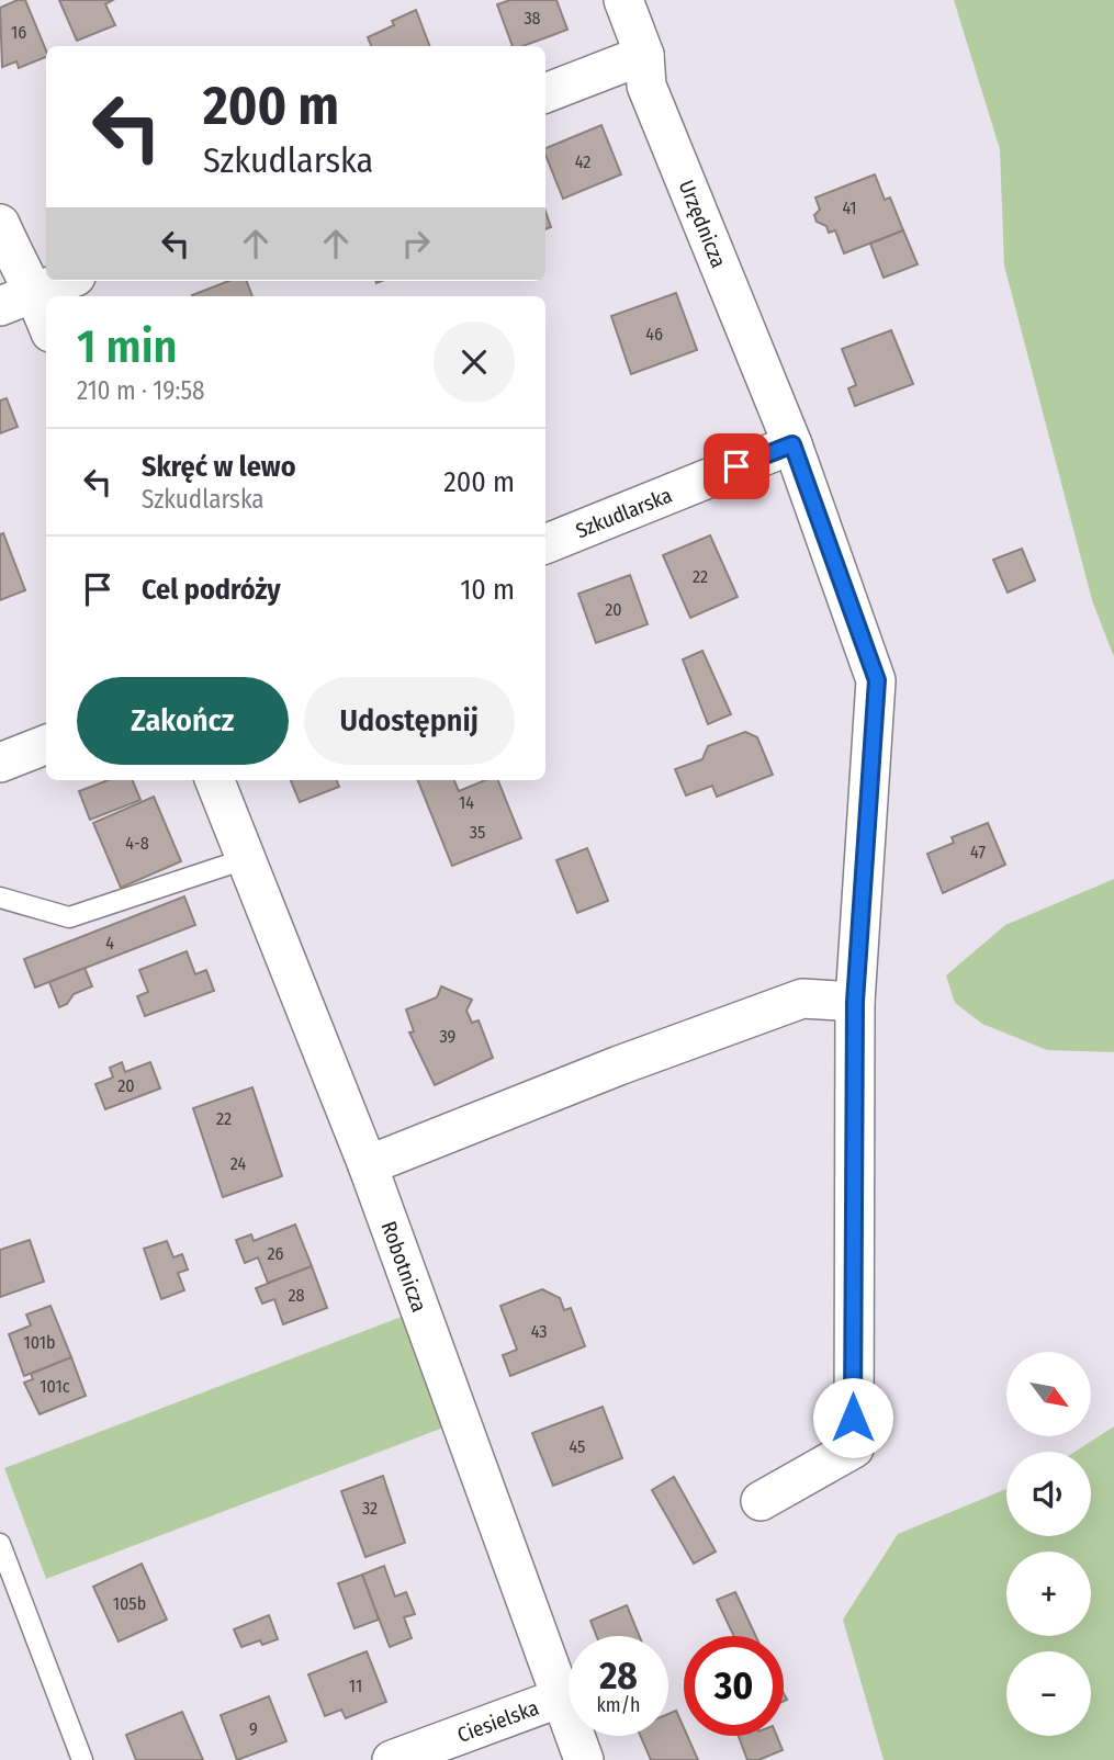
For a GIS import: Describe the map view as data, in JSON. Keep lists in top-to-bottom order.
{
  "streets": {
    "street": [
      "Urzędnicza",
      "Szkudlarska",
      "Robotnicza",
      "Ciesielska"
    ]
  },
  "crossings": [
    ["Urzędnicza", "Szkudlarska"],
    ["Robotnicza", "Ciesielska"]
  ],
  "house_numbers": [
    "38",
    "16",
    "42",
    "41",
    "46",
    "22",
    "20",
    "14",
    "35",
    "4-8",
    "47",
    "4",
    "39",
    "20",
    "22",
    "24",
    "26",
    "28",
    "43",
    "101b",
    "101c",
    "45",
    "32",
    "105b",
    "11",
    "9"
  ],
  "north": "bottom right",
  "page": {
    "turn": ["200 m", "Szkudlarska"],
    "heading": ["1 min", "210 m · 19:58"],
    "list": [
      {
        "name": "Skręć w lewo",
        "note": "Szkudlarska",
        "value": "200 m"
      },
      {
        "name": "Cel podróży",
        "value": "10 m"
      }
    ],
    "buttons": ["Zakończ", "Udostępnij"],
    "map_buttons": ["+", "−"],
    "speed": "28 km/h",
    "limit": "30"
  }
}
